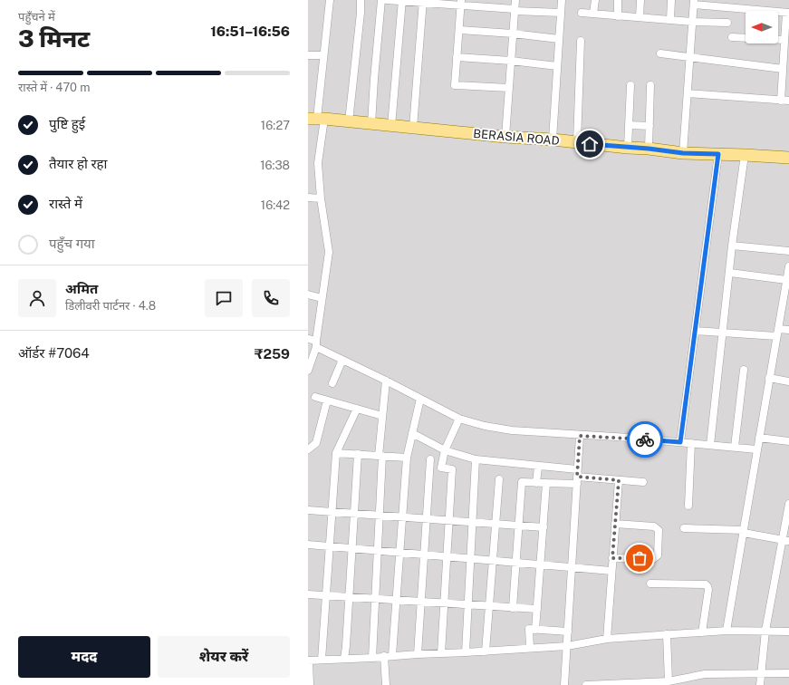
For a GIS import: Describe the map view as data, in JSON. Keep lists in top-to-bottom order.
{
  "streets": {
    "main road": ["BERASIA ROAD"]
  },
  "north": "left",
  "page": {
    "heading": ["3 मिनट", "पहुँचने में", "16:51–16:56"],
    "panel": [
      "अमित",
      "डिलीवरी पार्टनर · 4.8",
      "ऑर्डर #7064",
      "₹259"
    ],
    "bar": "रास्ते में · 470 m",
    "list": [
      ["पुष्टि हुई", "16:27"],
      ["तैयार हो रहा", "16:38"],
      ["रास्ते में", "16:42"],
      "पहुँच गया"
    ],
    "buttons": ["मदद", "शेयर करें"]
  }
}
